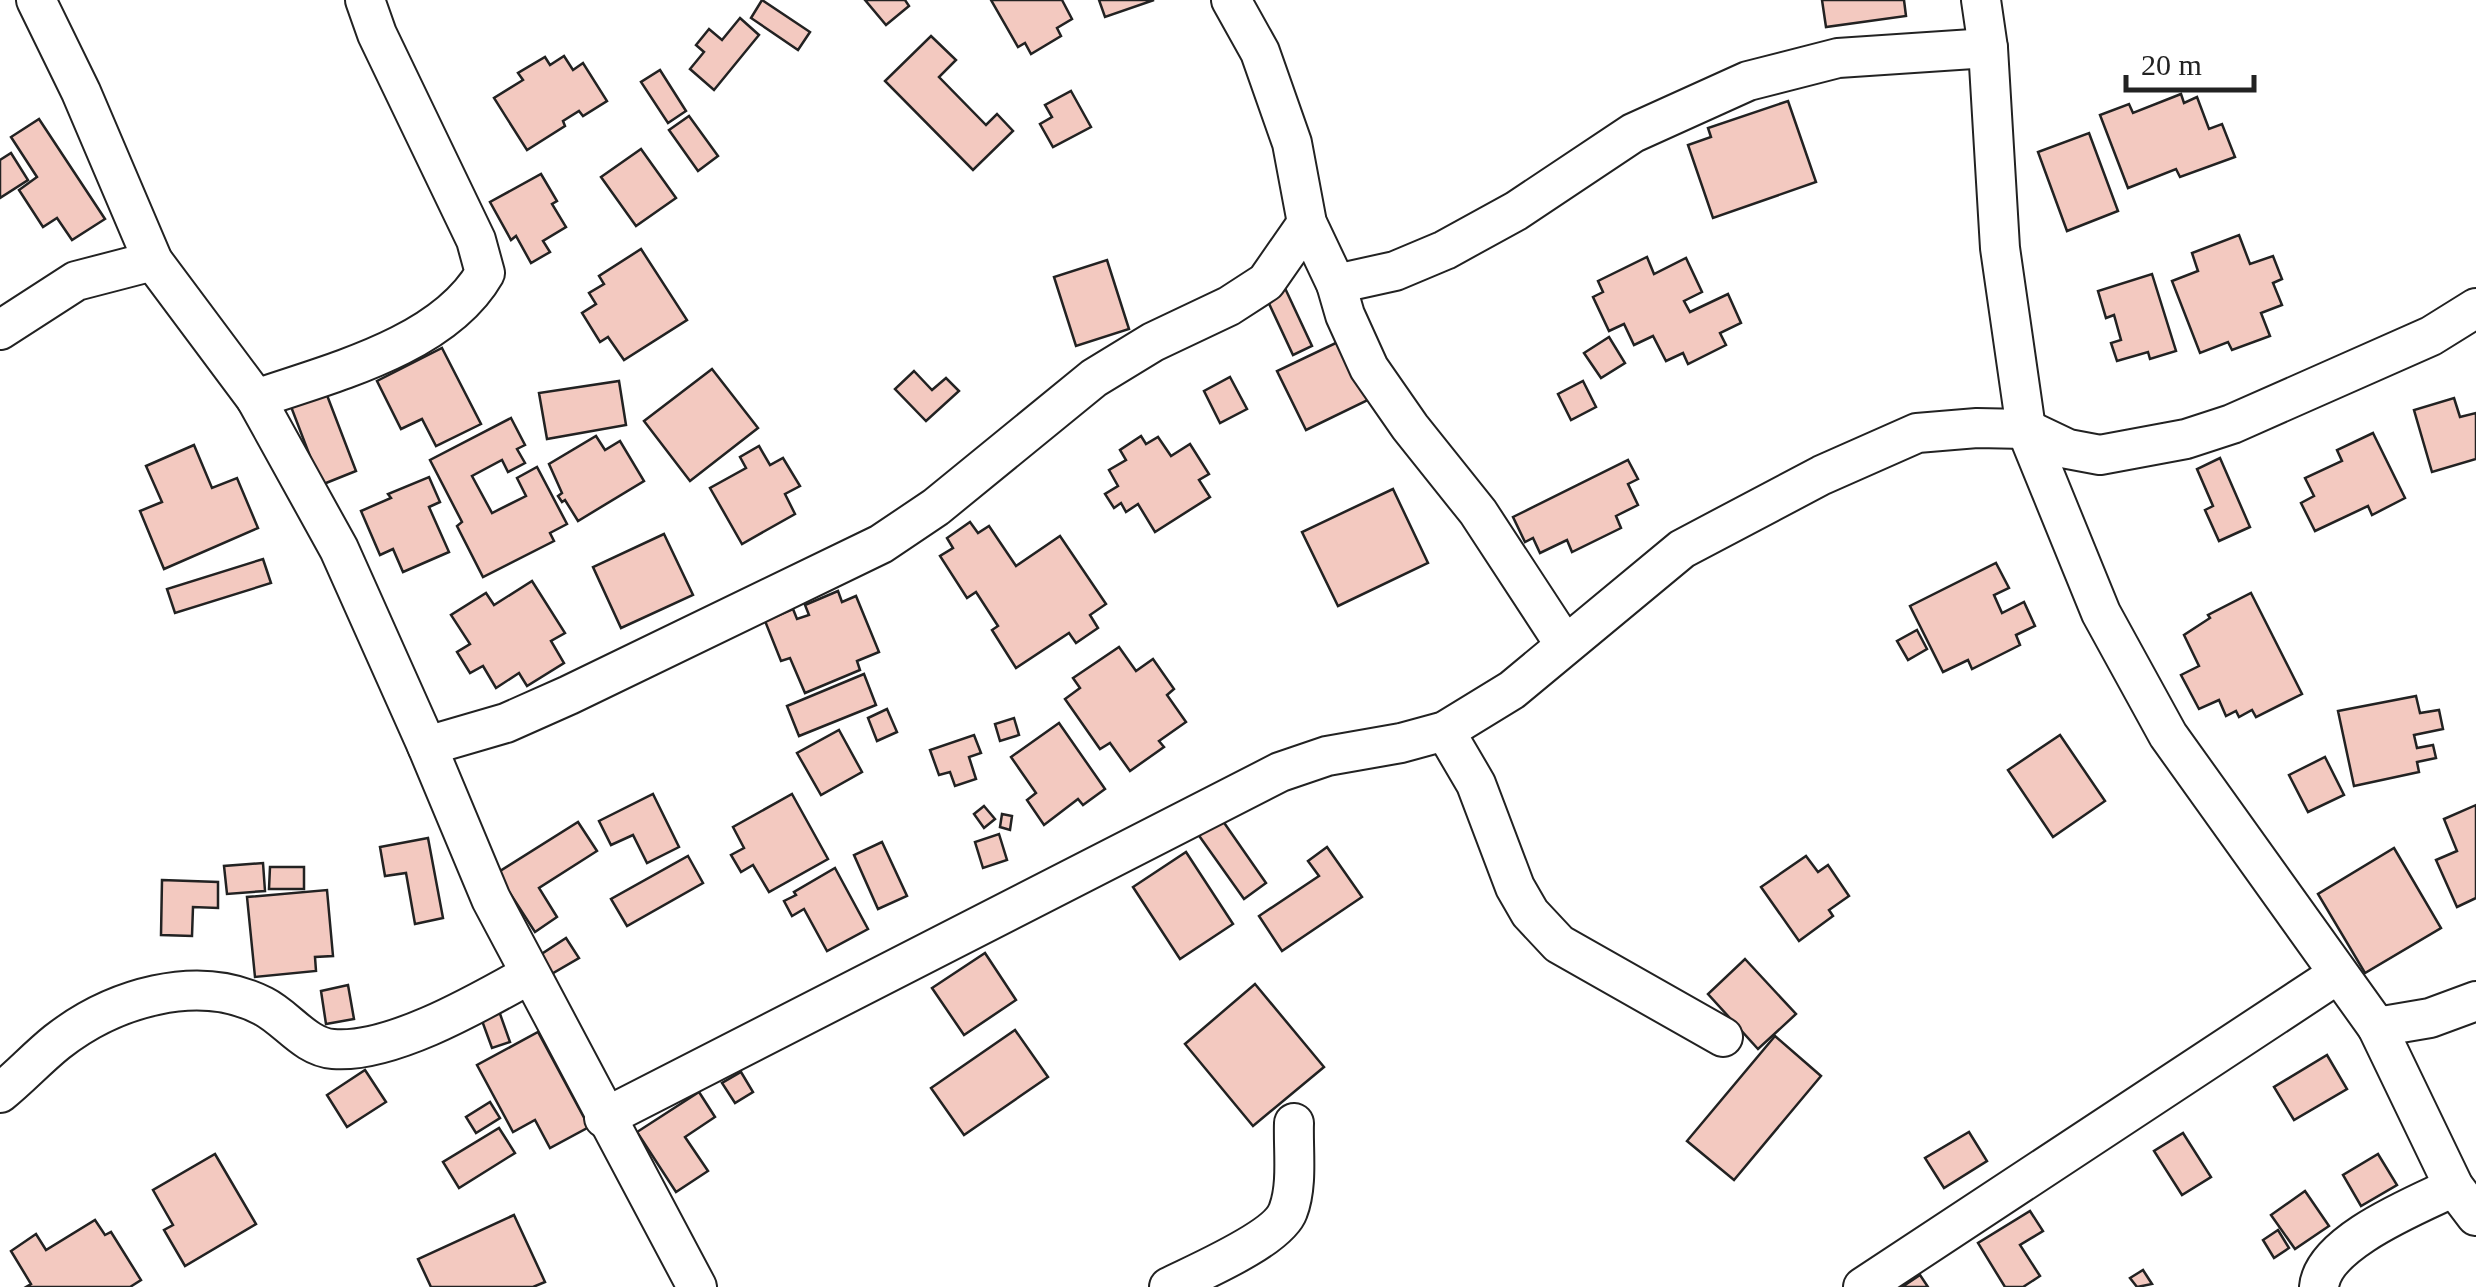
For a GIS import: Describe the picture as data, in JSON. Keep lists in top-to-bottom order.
{
  "scale_bar": "20 m"
}
